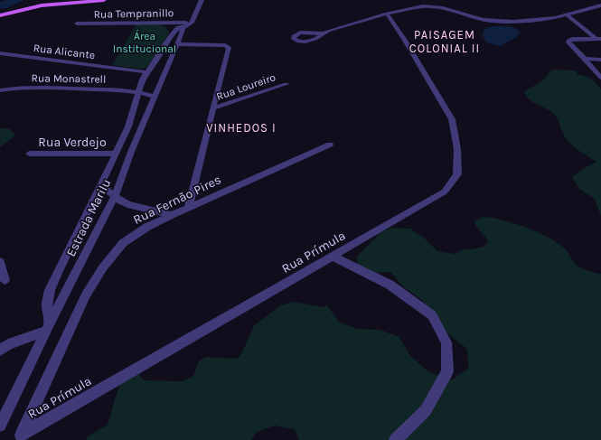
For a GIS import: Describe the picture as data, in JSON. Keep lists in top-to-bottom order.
{
  "streets": {
    "street": [
      "Rua Tempranillo",
      "Rua Alicante",
      "Rua Monastrell",
      "Rua Loureiro",
      "Rua Verdejo",
      "Rua Fernão Pires",
      "Estrada Marilu",
      "Rua Prímula"
    ]
  },
  "crossings": [
    ["Rua Tempranillo", "Estrada Marilu"],
    ["Rua Monastrell", "Estrada Marilu"],
    ["Rua Fernão Pires", "Rua Prímula"]
  ],
  "districts": ["PAISAGEM COLONIAL II", "VINHEDOS I"],
  "parks": ["Área Institucional"]
}
